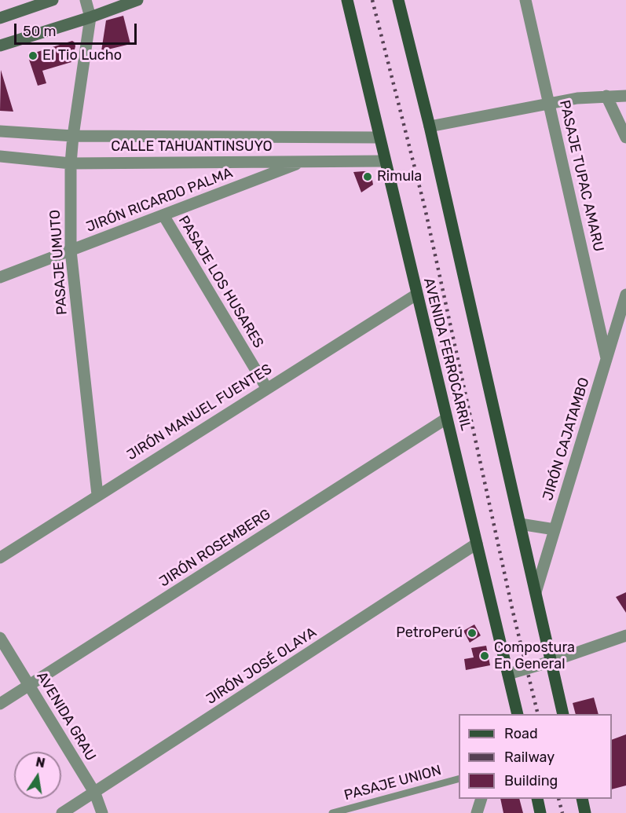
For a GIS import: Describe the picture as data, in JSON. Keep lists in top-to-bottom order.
{
  "streets": {
    "main road": ["AVENIDA FERROCARRIL"],
    "street": [
      "CALLE TAHUANTINSUYO",
      "PASAJE TUPAC AMARU",
      "JIRÓN RICARDO PALMA",
      "PASAJE UMUTO",
      "PASAJE LOS HUSARES",
      "JIRÓN MANUEL FUENTES",
      "JIRÓN CAJATAMBO",
      "JIRÓN ROSEMBERG",
      "JIRÓN JOSÉ OLAYA",
      "AVENIDA GRAU"
    ],
    "lane": ["PASAJE UNION"]
  },
  "crossings": [
    ["CALLE TAHUANTINSUYO", "JIRÓN RICARDO PALMA"],
    ["CALLE TAHUANTINSUYO", "PASAJE UMUTO"],
    ["CALLE TAHUANTINSUYO", "AVENIDA FERROCARRIL"],
    ["PASAJE TUPAC AMARU", "JIRÓN CAJATAMBO"],
    ["JIRÓN RICARDO PALMA", "PASAJE UMUTO"],
    ["JIRÓN RICARDO PALMA", "PASAJE LOS HUSARES"],
    ["PASAJE UMUTO", "JIRÓN MANUEL FUENTES"],
    ["PASAJE LOS HUSARES", "JIRÓN MANUEL FUENTES"],
    ["AVENIDA FERROCARRIL", "JIRÓN MANUEL FUENTES"],
    ["AVENIDA FERROCARRIL", "JIRÓN ROSEMBERG"],
    ["AVENIDA FERROCARRIL", "JIRÓN JOSÉ OLAYA"],
    ["JIRÓN ROSEMBERG", "AVENIDA GRAU"],
    ["JIRÓN JOSÉ OLAYA", "AVENIDA GRAU"]
  ],
  "places": [
    "El Tio Lucho",
    "Rimula",
    "PetroPerú",
    "Compostura En General"
  ],
  "legend": ["Road", "Railway", "Building"],
  "scale_bar": "50 m",
  "north": "top"
}
